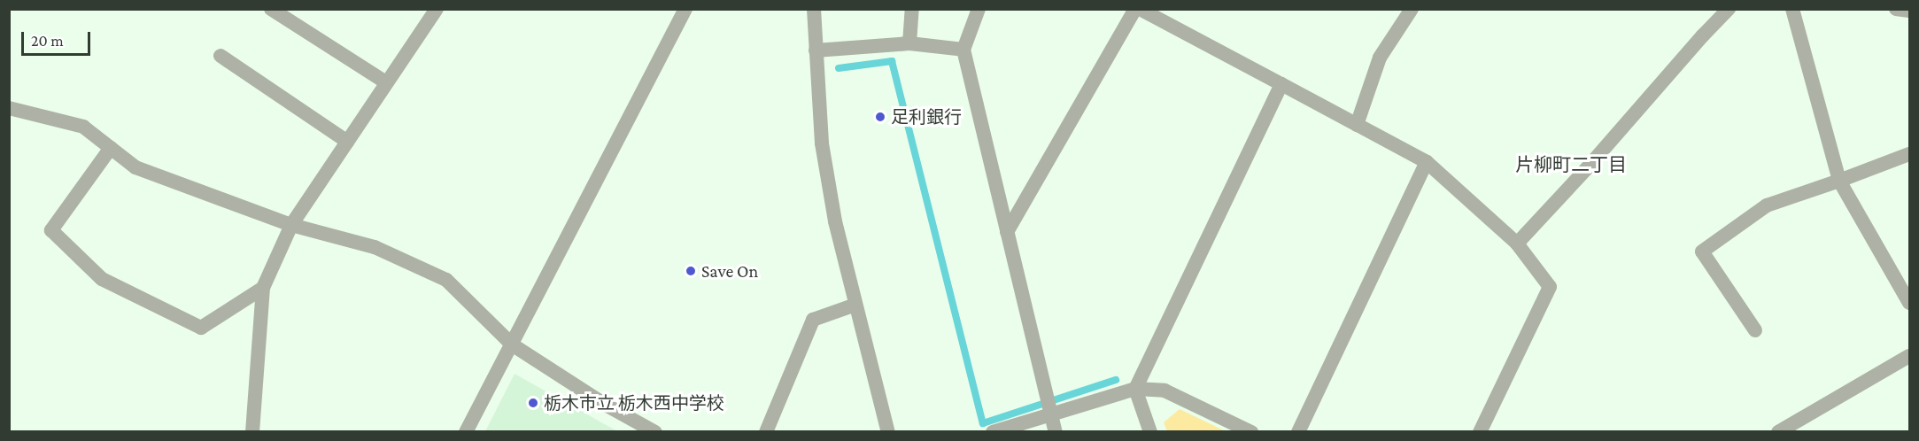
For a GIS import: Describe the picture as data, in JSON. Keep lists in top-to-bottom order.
{
  "districts": ["片柳町二丁目"],
  "places": ["足利銀行", "Save On", "栃木市立 栃木西中学校"],
  "scale_bar": "20 m"
}
